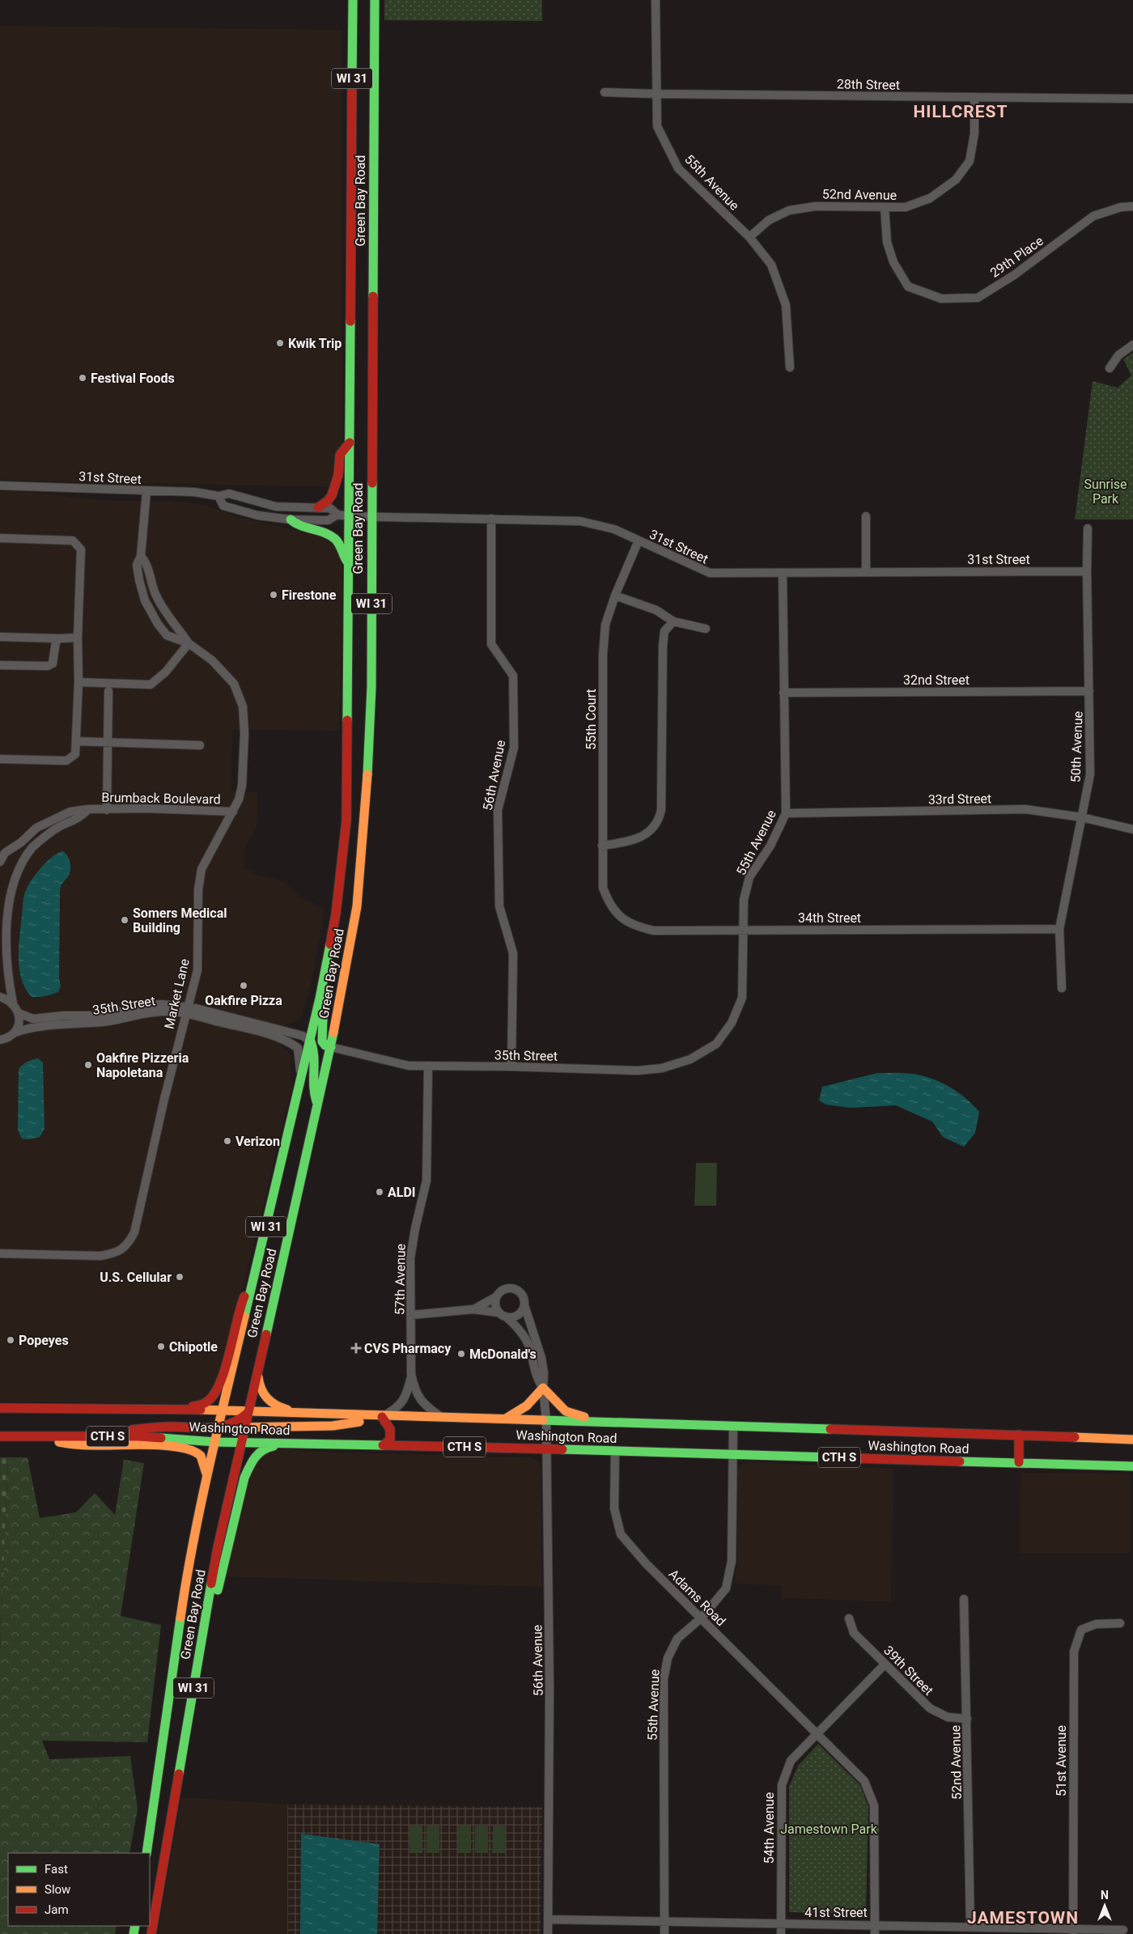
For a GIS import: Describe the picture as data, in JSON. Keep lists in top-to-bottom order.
{
  "streets": {
    "main road": [
      "WI 31",
      "Green Bay Road",
      "Washington Road",
      "CTH S"
    ],
    "street": [
      "28th Street",
      "55th Avenue",
      "52nd Avenue",
      "29th Place",
      "31st Street",
      "32nd Street",
      "55th Court",
      "50th Avenue",
      "56th Avenue",
      "Brumback Boulevard",
      "33rd Street",
      "34th Street",
      "Market Lane",
      "35th Street",
      "57th Avenue",
      "Adams Road",
      "39th Street",
      "51st Avenue",
      "54th Avenue",
      "41st Street"
    ]
  },
  "crossings": [
    ["28th Street", "55th Avenue"],
    ["28th Street", "52nd Avenue"],
    ["55th Avenue", "52nd Avenue"],
    ["55th Avenue", "31st Street"],
    ["55th Avenue", "32nd Street"],
    ["55th Avenue", "33rd Street"],
    ["55th Avenue", "34th Street"],
    ["55th Avenue", "35th Street"],
    ["55th Avenue", "Washington Road"],
    ["55th Avenue", "Adams Road"],
    ["55th Avenue", "41st Street"],
    ["52nd Avenue", "29th Place"],
    ["52nd Avenue", "39th Street"],
    ["52nd Avenue", "41st Street"],
    ["Green Bay Road", "31st Street"],
    ["Green Bay Road", "35th Street"],
    ["Green Bay Road", "Washington Road"],
    ["31st Street", "55th Court"],
    ["31st Street", "50th Avenue"],
    ["31st Street", "56th Avenue"],
    ["31st Street", "Market Lane"],
    ["32nd Street", "50th Avenue"],
    ["55th Court", "34th Street"],
    ["50th Avenue", "33rd Street"],
    ["50th Avenue", "34th Street"],
    ["56th Avenue", "35th Street"],
    ["56th Avenue", "57th Avenue"],
    ["56th Avenue", "Washington Road"],
    ["56th Avenue", "41st Street"],
    ["Brumback Boulevard", "Market Lane"],
    ["Market Lane", "35th Street"],
    ["35th Street", "57th Avenue"],
    ["57th Avenue", "Washington Road"],
    ["Washington Road", "Adams Road"],
    ["Adams Road", "54th Avenue"],
    ["Adams Road", "41st Street"],
    ["39th Street", "54th Avenue"],
    ["51st Avenue", "41st Street"],
    ["54th Avenue", "41st Street"]
  ],
  "districts": ["HILLCREST", "JAMESTOWN"],
  "parks": ["Sunrise Park", "Jamestown Park"],
  "places": {
    "other": [
      "Kwik Trip",
      "Festival Foods",
      "Firestone",
      "Somers Medical Building",
      "Oakfire Pizza",
      "Oakfire Pizzeria Napoletana",
      "Verizon",
      "ALDI",
      "U.S. Cellular",
      "Popeyes",
      "Chipotle",
      "McDonald's"
    ],
    "health": ["CVS Pharmacy"]
  },
  "legend": ["Fast", "Slow", "Jam"],
  "north": "top"
}
